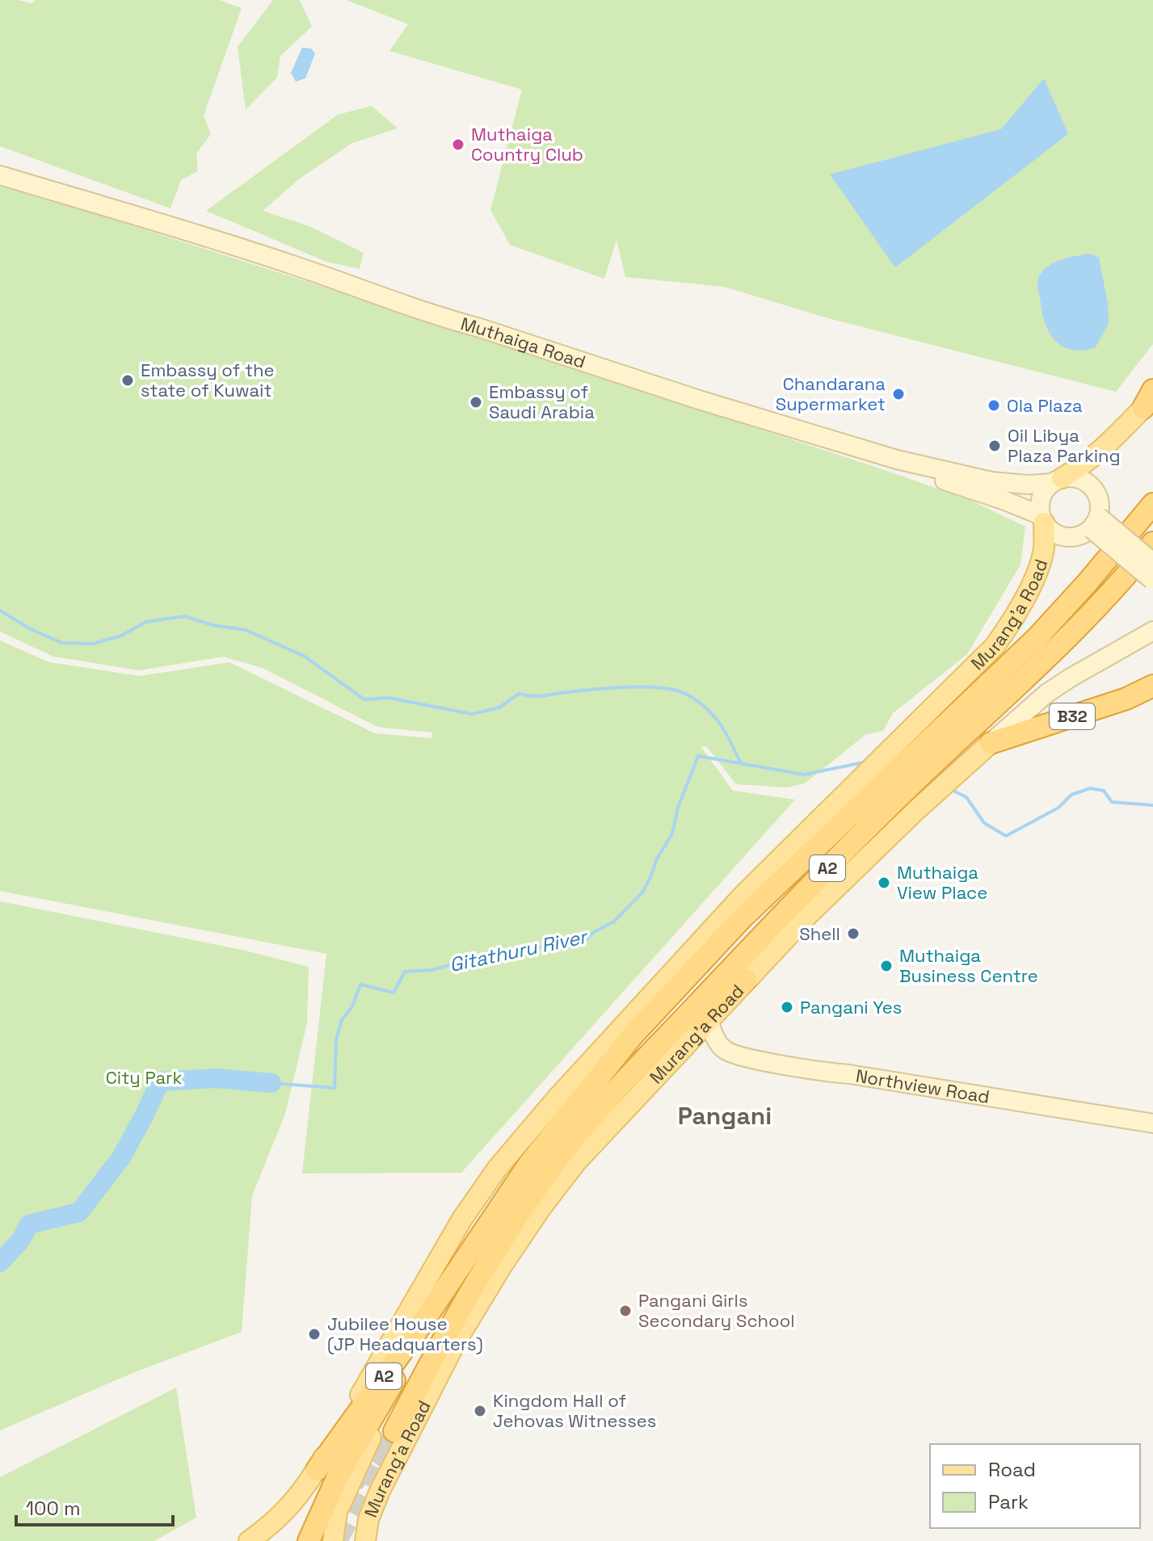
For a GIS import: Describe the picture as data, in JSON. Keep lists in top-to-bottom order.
{
  "streets": {
    "highway": ["Murang'a Road", "B32", "A2"],
    "main road": ["Muthaiga Road", "Northview Road"]
  },
  "crossings": [
    ["Muthaiga Road", "Murang'a Road"],
    ["Murang'a Road", "B32"],
    ["Murang'a Road", "A2"],
    ["Murang'a Road", "Northview Road"]
  ],
  "districts": ["Pangani"],
  "water": ["Gitathuru River"],
  "parks": ["City Park"],
  "places": [
    "Muthaiga Country Club",
    "Embassy of the state of Kuwait",
    "Chandarana Supermarket",
    "Embassy of Saudi Arabia",
    "Ola Plaza",
    "Oil Libya Plaza Parking",
    "Muthaiga View Place",
    "Shell",
    "Muthaiga Business Centre",
    "Pangani Yes",
    "Pangani Girls Secondary School",
    "Jubilee House (JP Headquarters)",
    "Kingdom Hall of Jehovas Witnesses"
  ],
  "legend": ["Road", "Park"],
  "scale_bar": "100 m"
}
